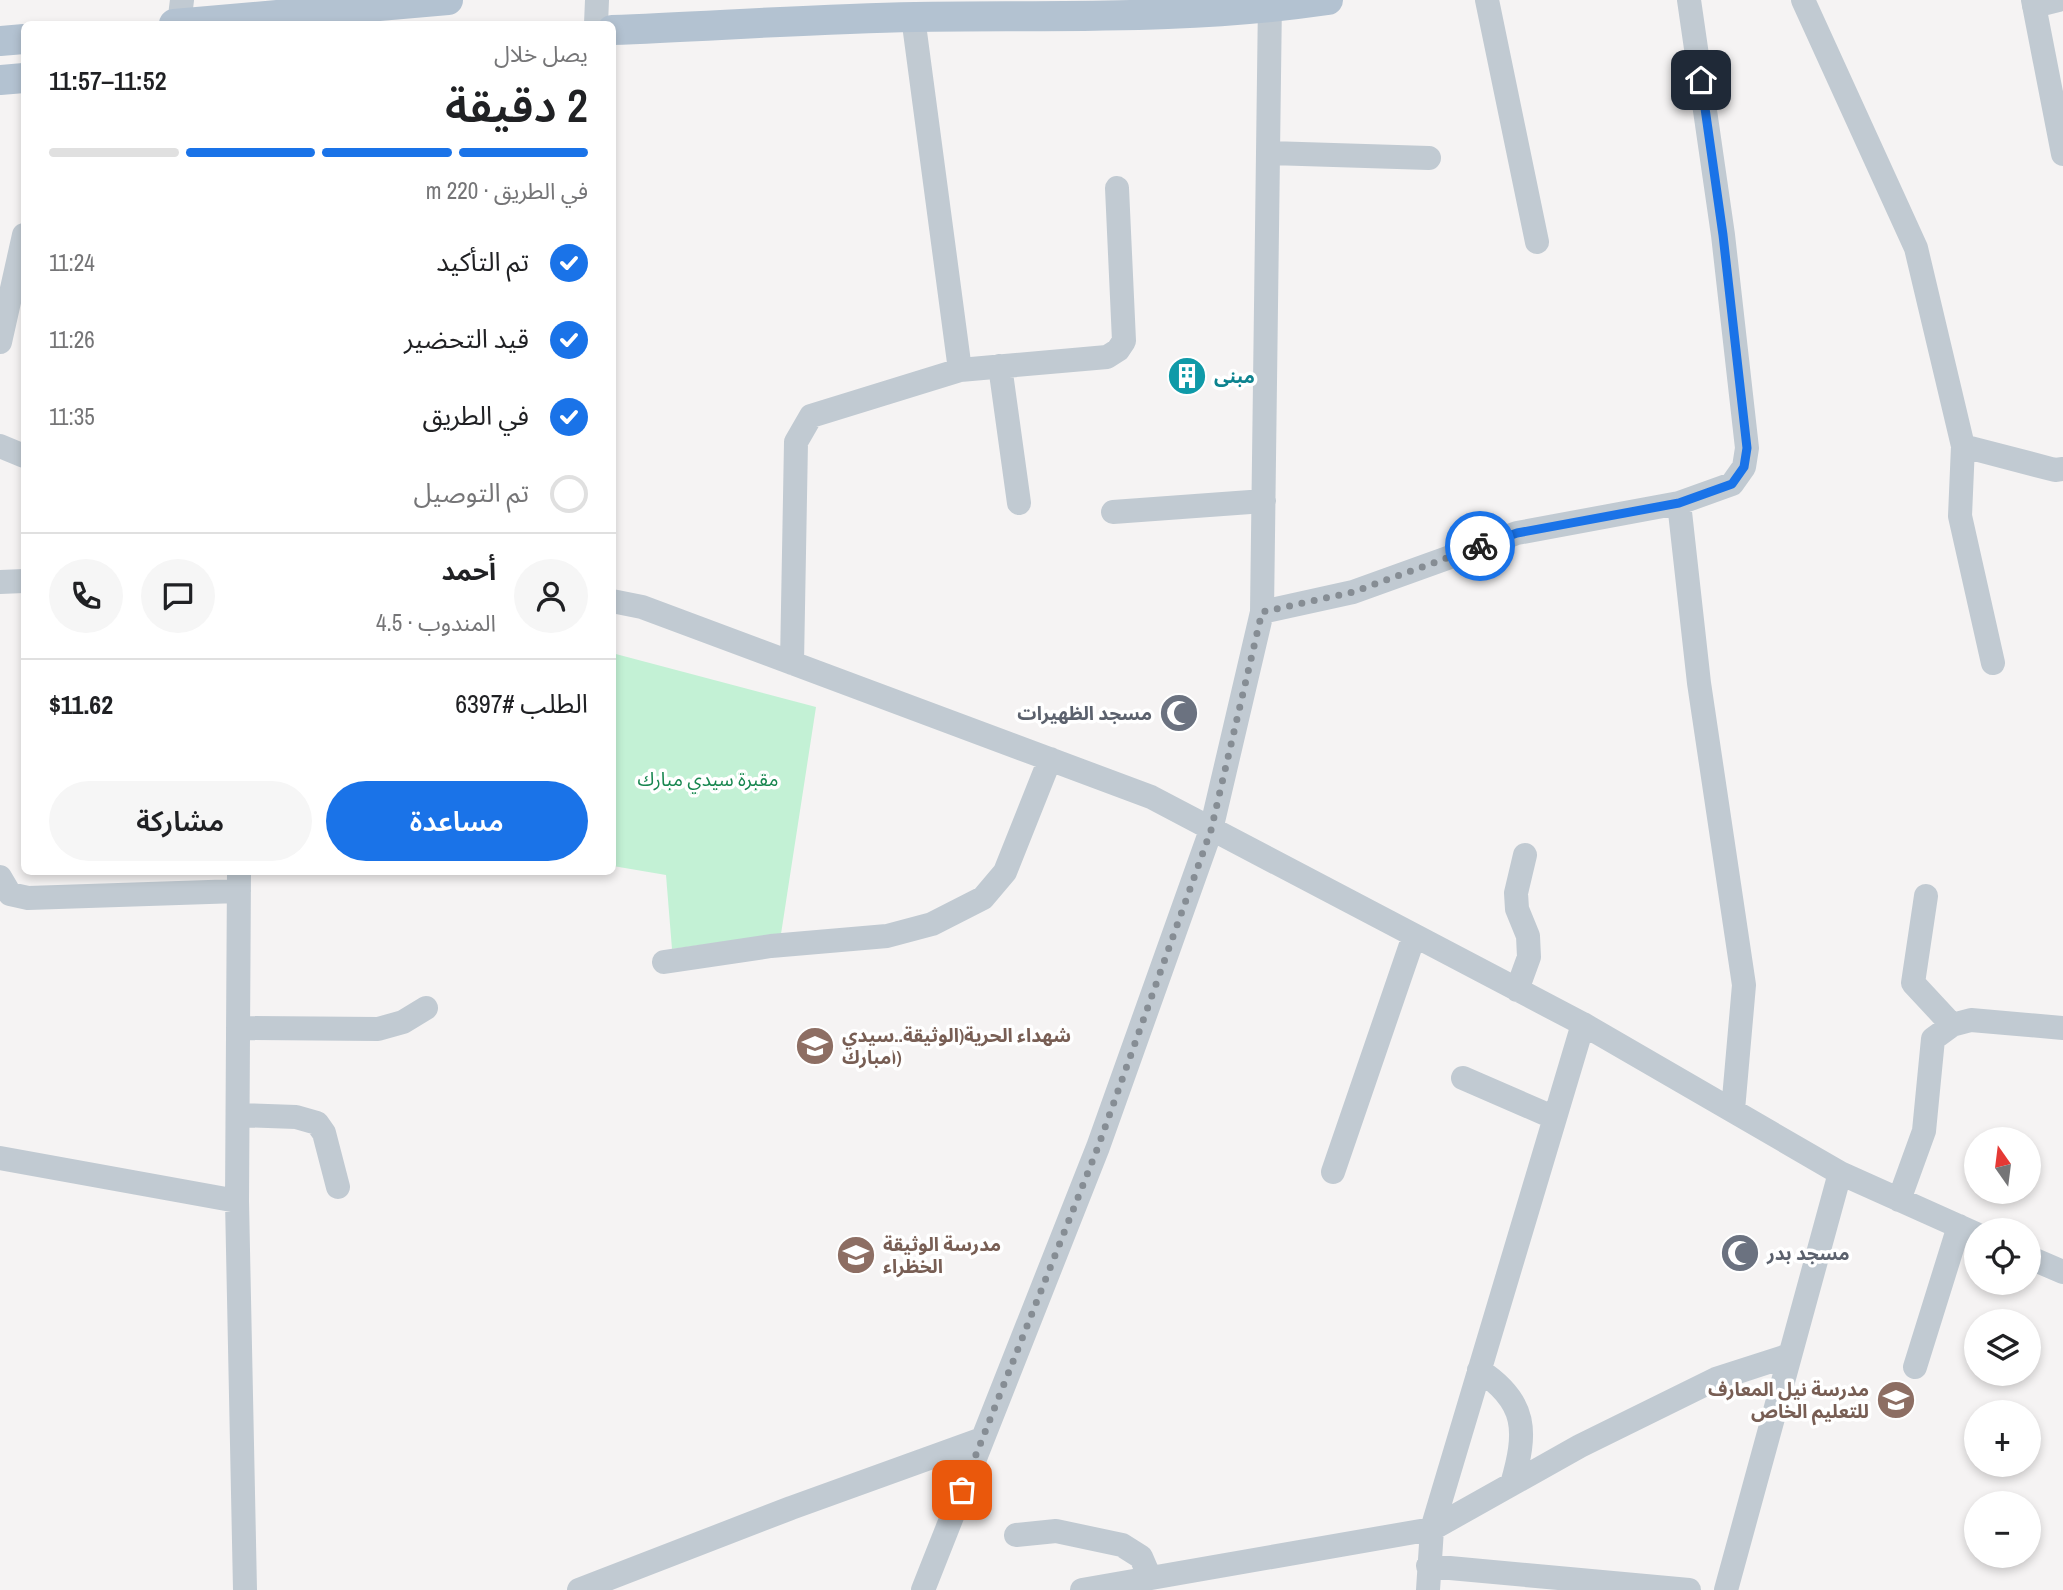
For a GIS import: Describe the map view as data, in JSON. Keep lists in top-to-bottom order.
{
  "parks": ["مقبرة سيدي مبارك"],
  "places": {
    "building": ["مبنى"],
    "mosque": ["مسجد الظهيرات", "مسجد بدر"],
    "school or university": ["شهداء الحرية(الوثيقة..سيدي امبارك)", "مدرسة الوثيقة الخظراء", "مدرسة نيل المعارف للتعليم الخاص"]
  },
  "north": "top",
  "page": {
    "heading": ["2 دقيقة", "يصل خلال", "11:52–11:57"],
    "panel": [
      "أحمد",
      "المندوب · 4.5",
      "الطلب #6397",
      "$11.62"
    ],
    "bar": "في الطريق · 220 m",
    "list": [
      ["تم التأكيد", "11:24"],
      ["قيد التحضير", "11:26"],
      ["في الطريق", "11:35"],
      "تم التوصيل"
    ],
    "buttons": ["مساعدة", "مشاركة"],
    "map_buttons": ["+", "−"]
  }
}
